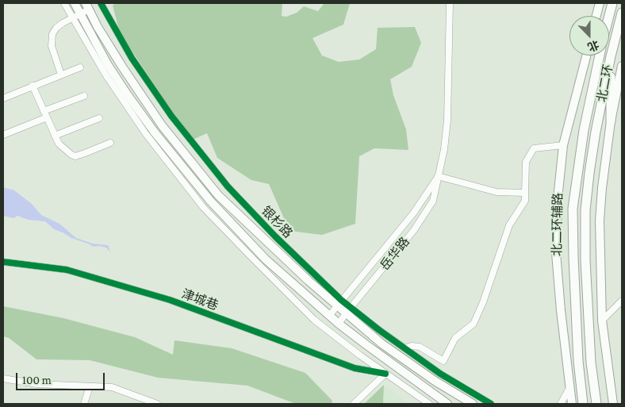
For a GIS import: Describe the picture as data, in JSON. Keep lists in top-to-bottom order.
{
  "streets": {
    "highway": ["北二环"],
    "main road": ["银杉路", "北二环辅路"],
    "street": ["岳华路", "津城巷"]
  },
  "crossings": [
    ["银杉路", "岳华路"]
  ],
  "scale_bar": "100 m",
  "north": "bottom"
}
